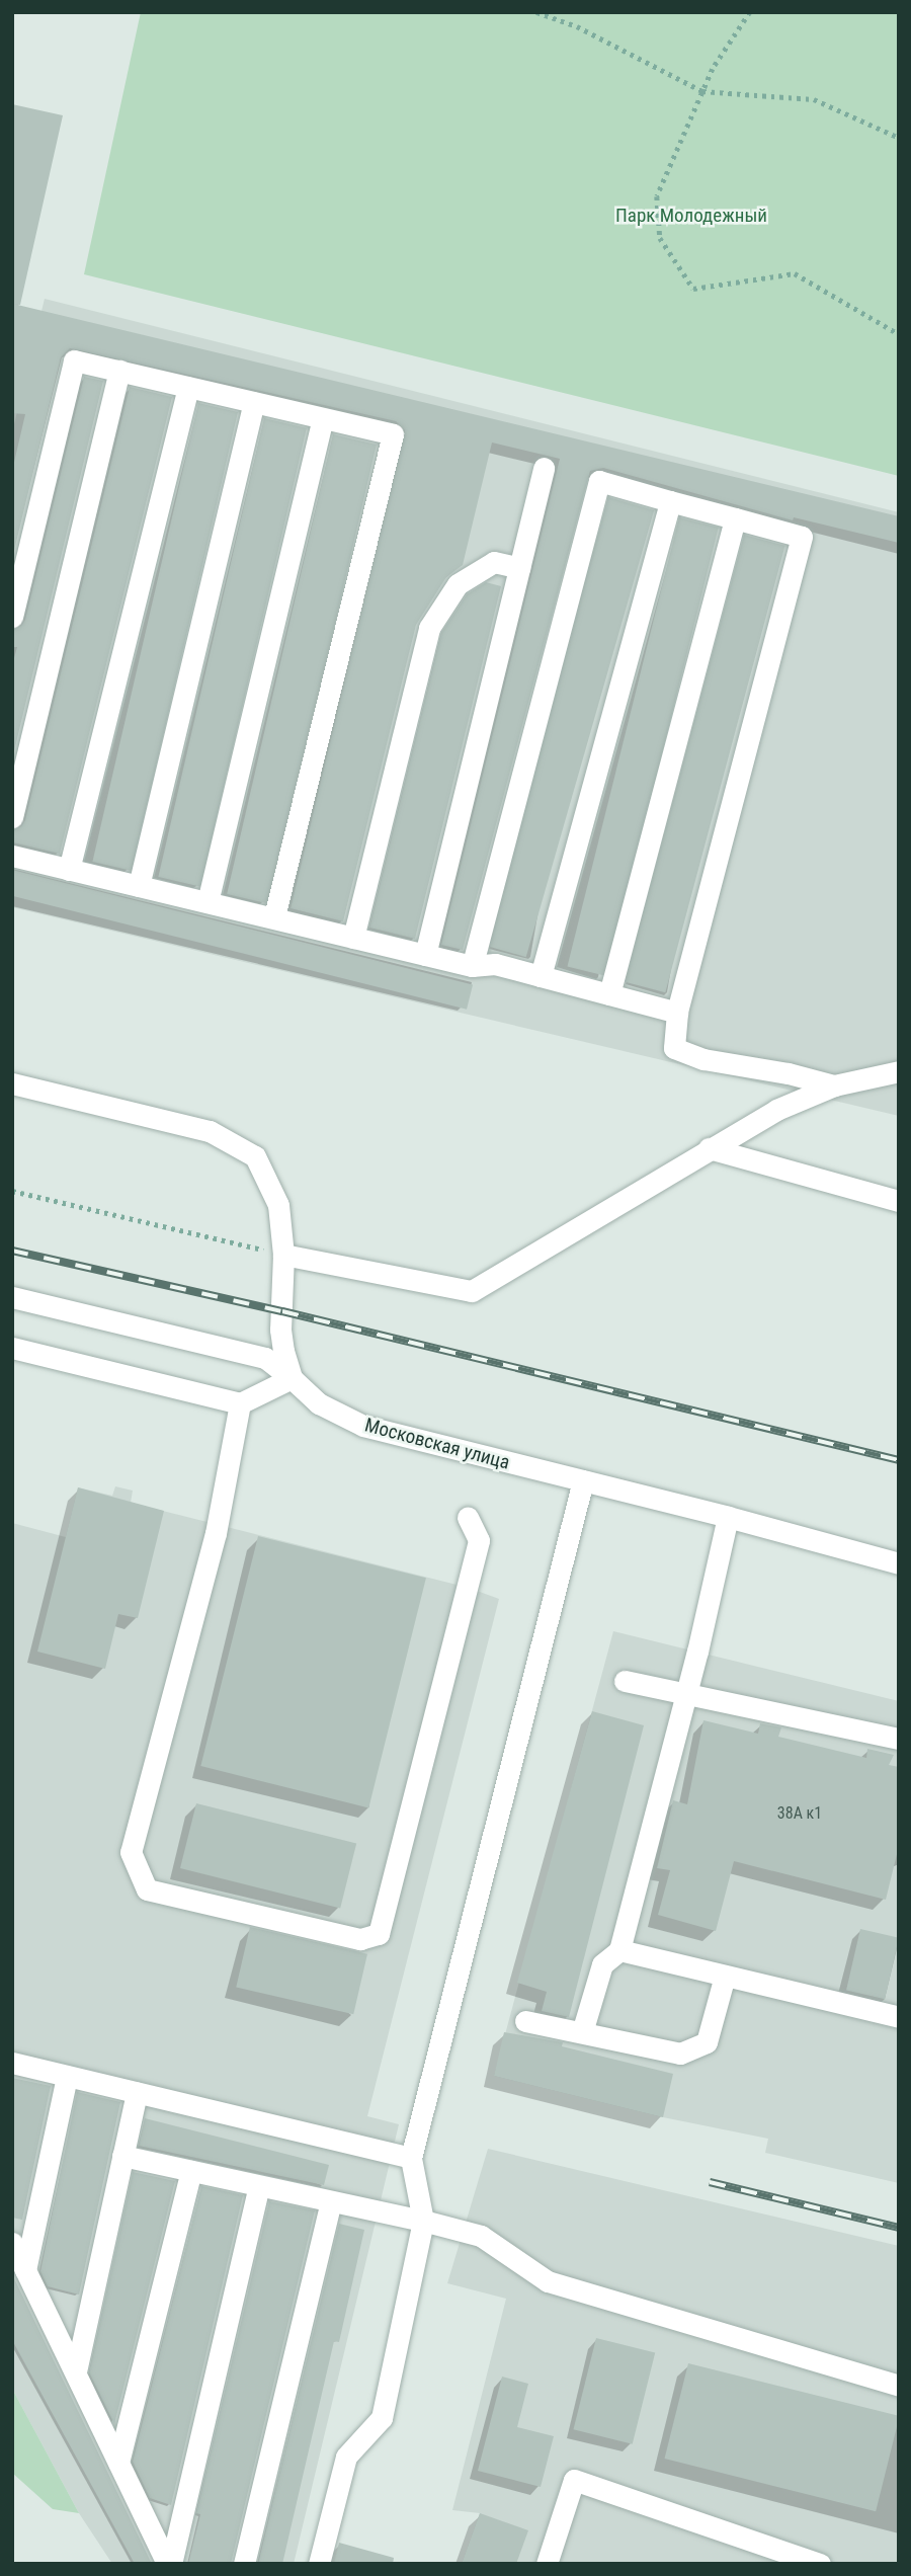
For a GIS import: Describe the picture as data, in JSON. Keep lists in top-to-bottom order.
{
  "streets": {
    "street": ["Московская улица"]
  },
  "parks": ["Парк Молодежный"],
  "house_numbers": ["38А к1"]
}
